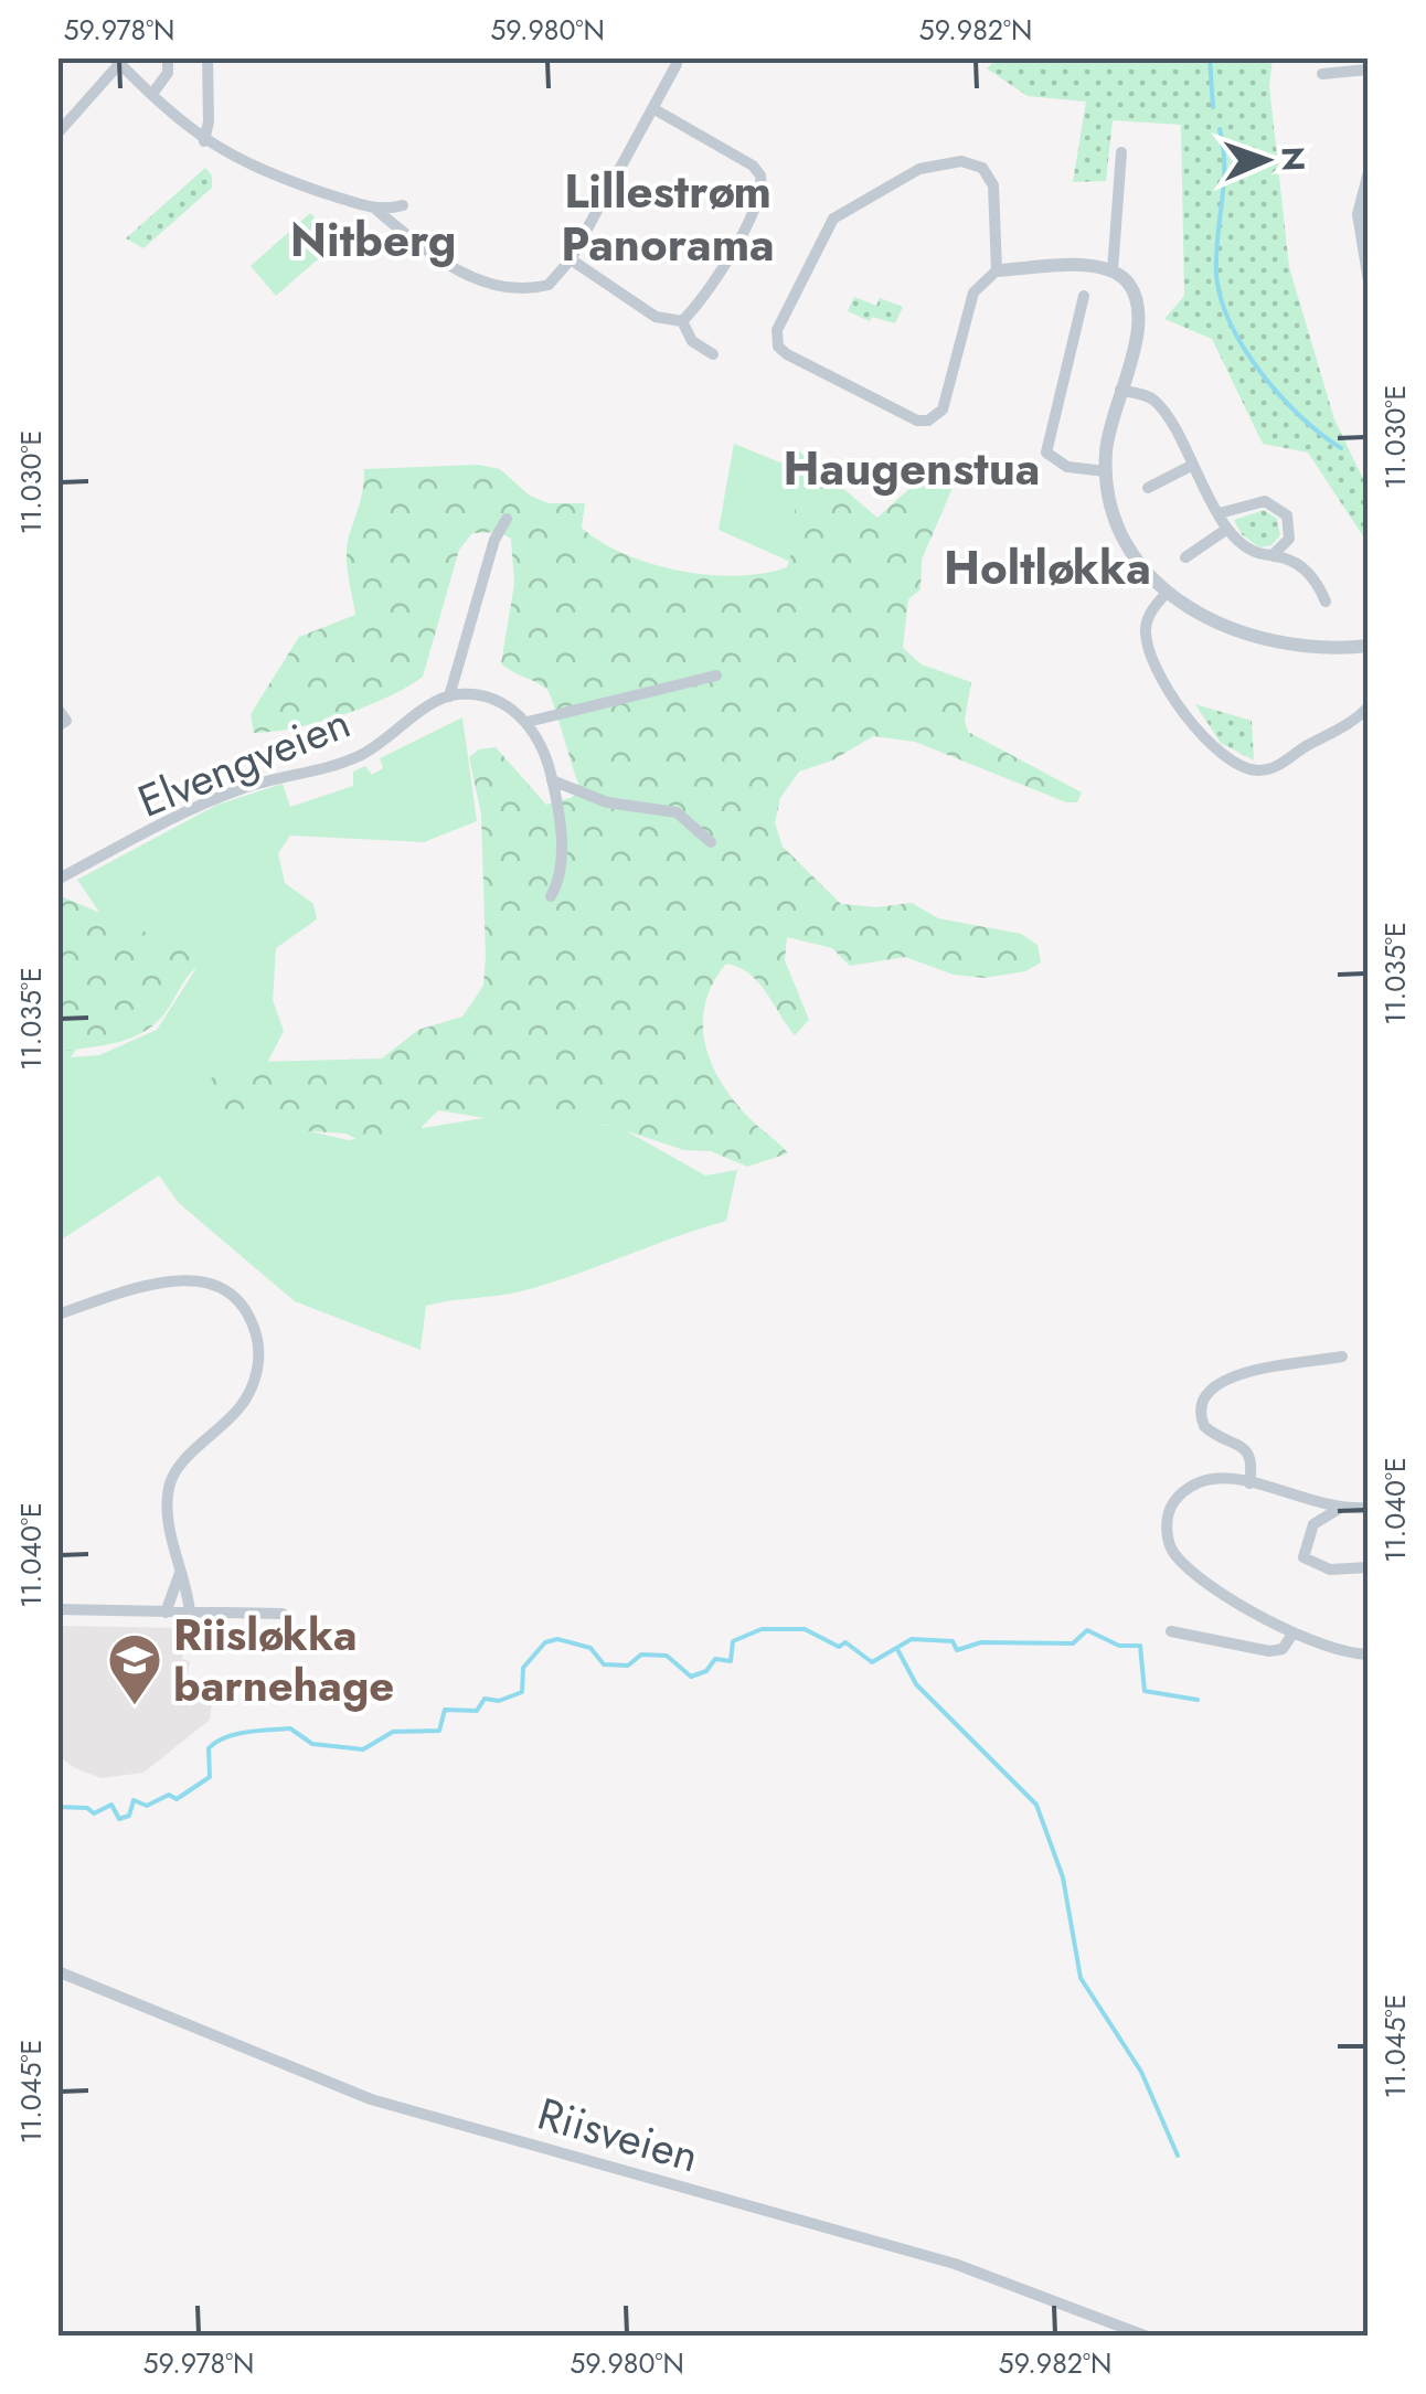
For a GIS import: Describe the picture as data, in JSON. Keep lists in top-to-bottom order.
{
  "streets": {
    "street": ["Elvengveien", "Riisveien"]
  },
  "districts": [
    "Lillestrøm Panorama",
    "Nitberg",
    "Haugenstua",
    "Holtløkka"
  ],
  "places": {
    "school or university": ["Riisløkka barnehage"]
  },
  "north": "right",
  "coordinates": [
    "59.978°N",
    "59.980°N",
    "59.982°N",
    "11.030°E",
    "11.035°E",
    "11.040°E",
    "11.045°E"
  ]
}
